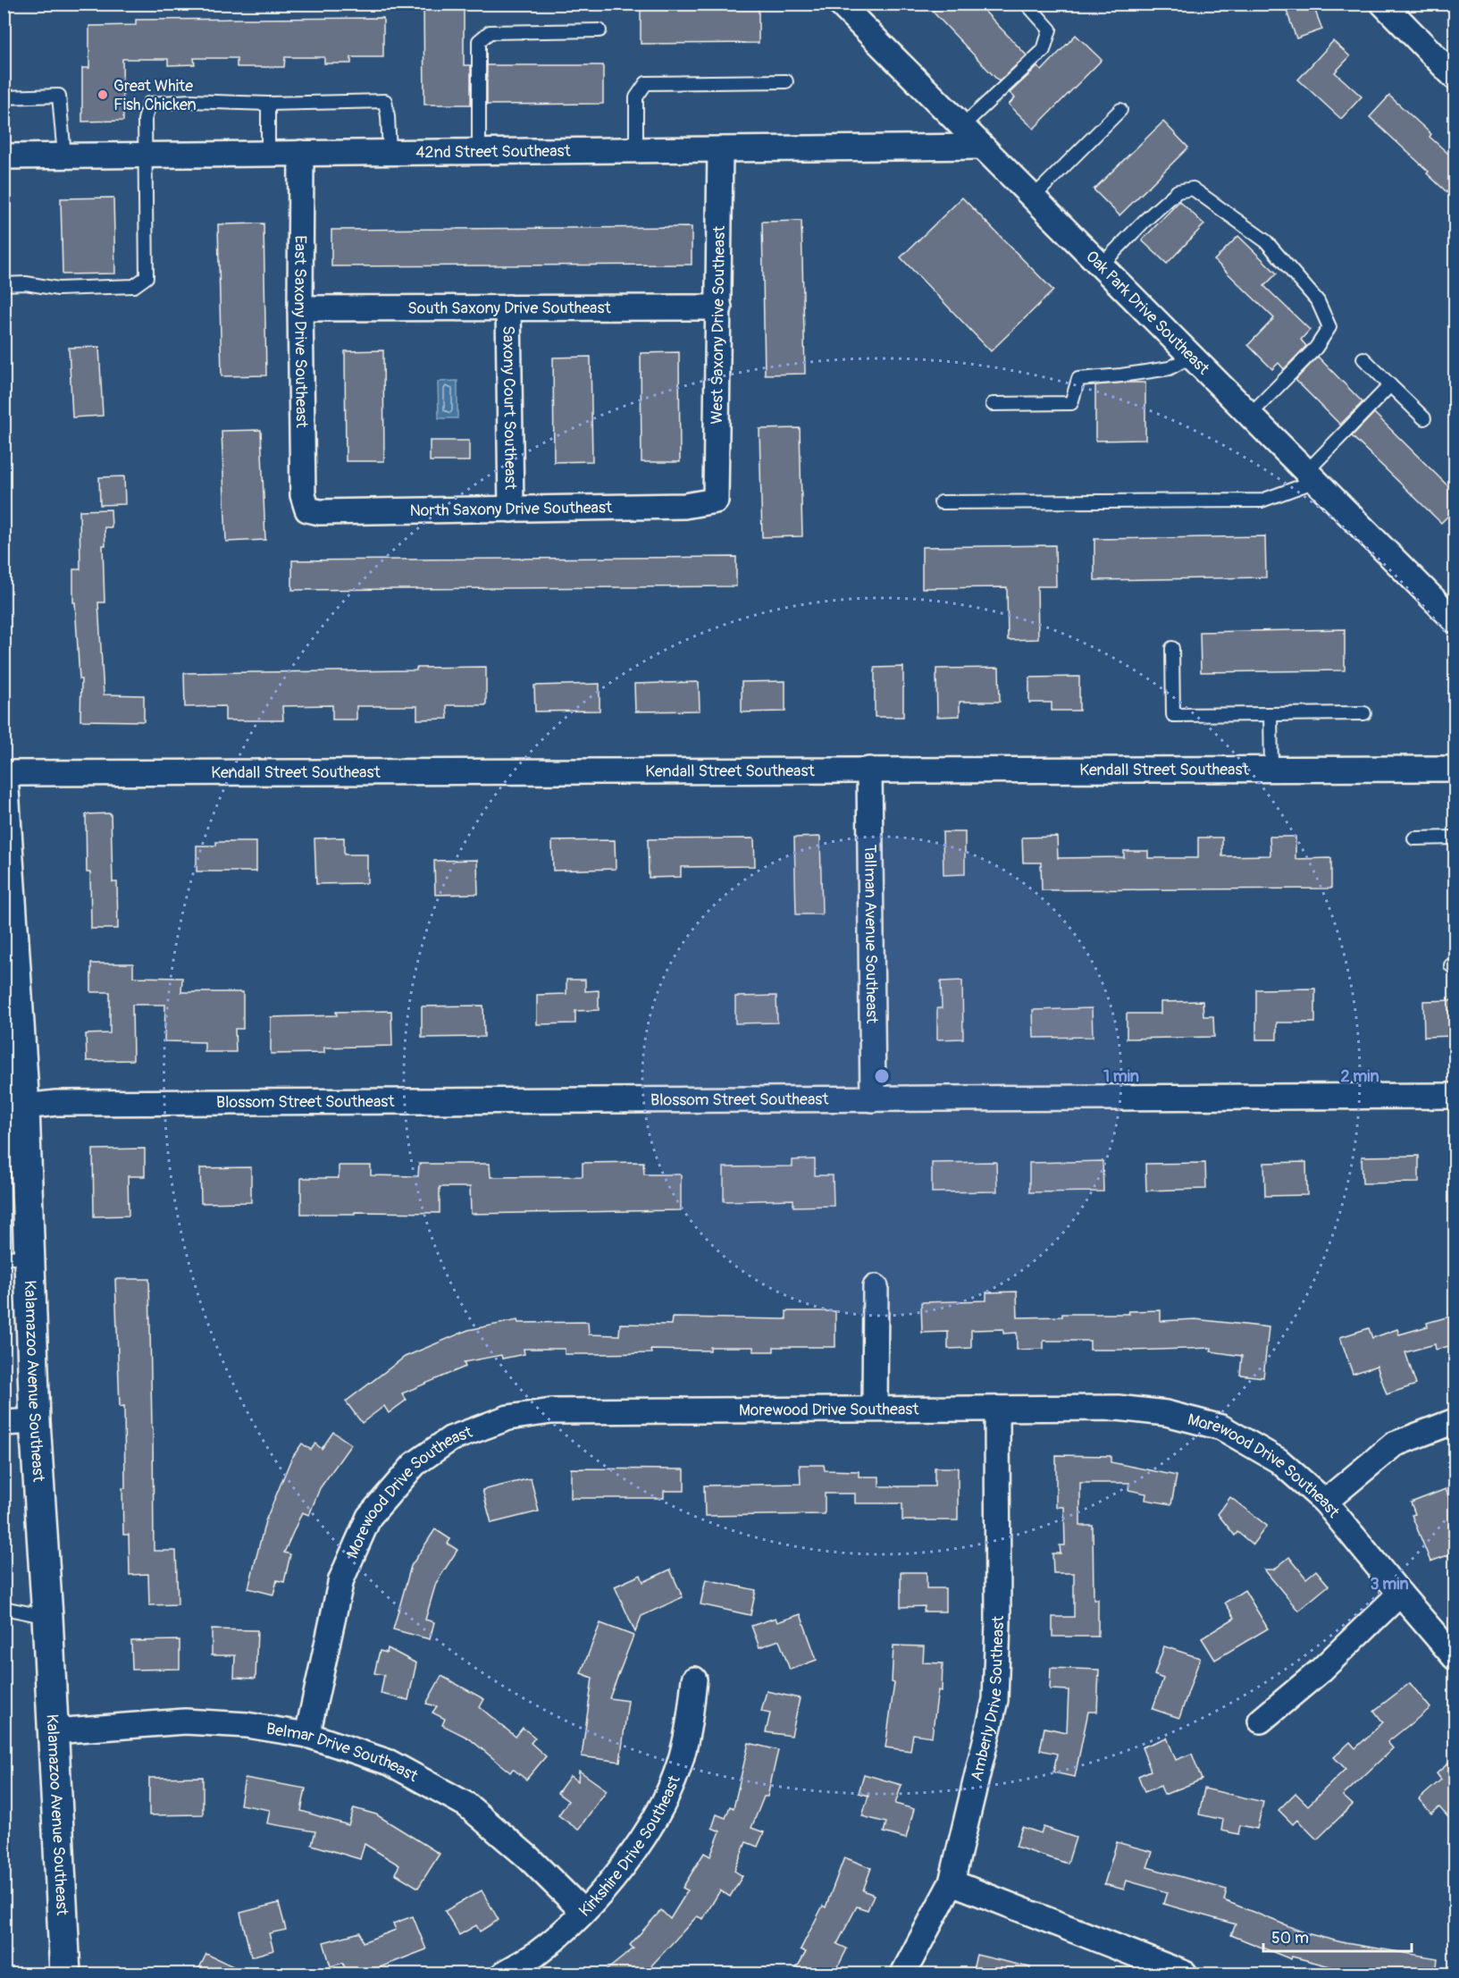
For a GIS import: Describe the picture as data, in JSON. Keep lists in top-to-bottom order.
{
  "streets": {
    "main road": ["Kalamazoo Avenue Southeast"],
    "street": [
      "42nd Street Southeast",
      "South Saxony Drive Southeast",
      "Oak Park Drive Southeast",
      "West Saxony Drive Southeast",
      "East Saxony Drive Southeast",
      "Saxony Court Southeast",
      "North Saxony Drive Southeast",
      "Kendall Street Southeast",
      "Tallman Avenue Southeast",
      "Blossom Street Southeast",
      "Morewood Drive Southeast",
      "Amberly Drive Southeast",
      "Belmar Drive Southeast",
      "Kirkshire Drive Southeast"
    ]
  },
  "crossings": [
    ["42nd Street Southeast", "Oak Park Drive Southeast"],
    ["42nd Street Southeast", "West Saxony Drive Southeast"],
    ["42nd Street Southeast", "East Saxony Drive Southeast"],
    ["South Saxony Drive Southeast", "West Saxony Drive Southeast"],
    ["South Saxony Drive Southeast", "East Saxony Drive Southeast"],
    ["South Saxony Drive Southeast", "Saxony Court Southeast"],
    ["West Saxony Drive Southeast", "North Saxony Drive Southeast"],
    ["East Saxony Drive Southeast", "North Saxony Drive Southeast"],
    ["Saxony Court Southeast", "North Saxony Drive Southeast"],
    ["Kendall Street Southeast", "Tallman Avenue Southeast"],
    ["Tallman Avenue Southeast", "Blossom Street Southeast"],
    ["Blossom Street Southeast", "Kalamazoo Avenue Southeast"],
    ["Kalamazoo Avenue Southeast", "Belmar Drive Southeast"],
    ["Morewood Drive Southeast", "Amberly Drive Southeast"],
    ["Morewood Drive Southeast", "Belmar Drive Southeast"],
    ["Belmar Drive Southeast", "Kirkshire Drive Southeast"]
  ],
  "places": ["Great White Fish Chicken"],
  "scale_bar": "50 m",
  "rings": ["1 min", "2 min", "3 min"]
}
